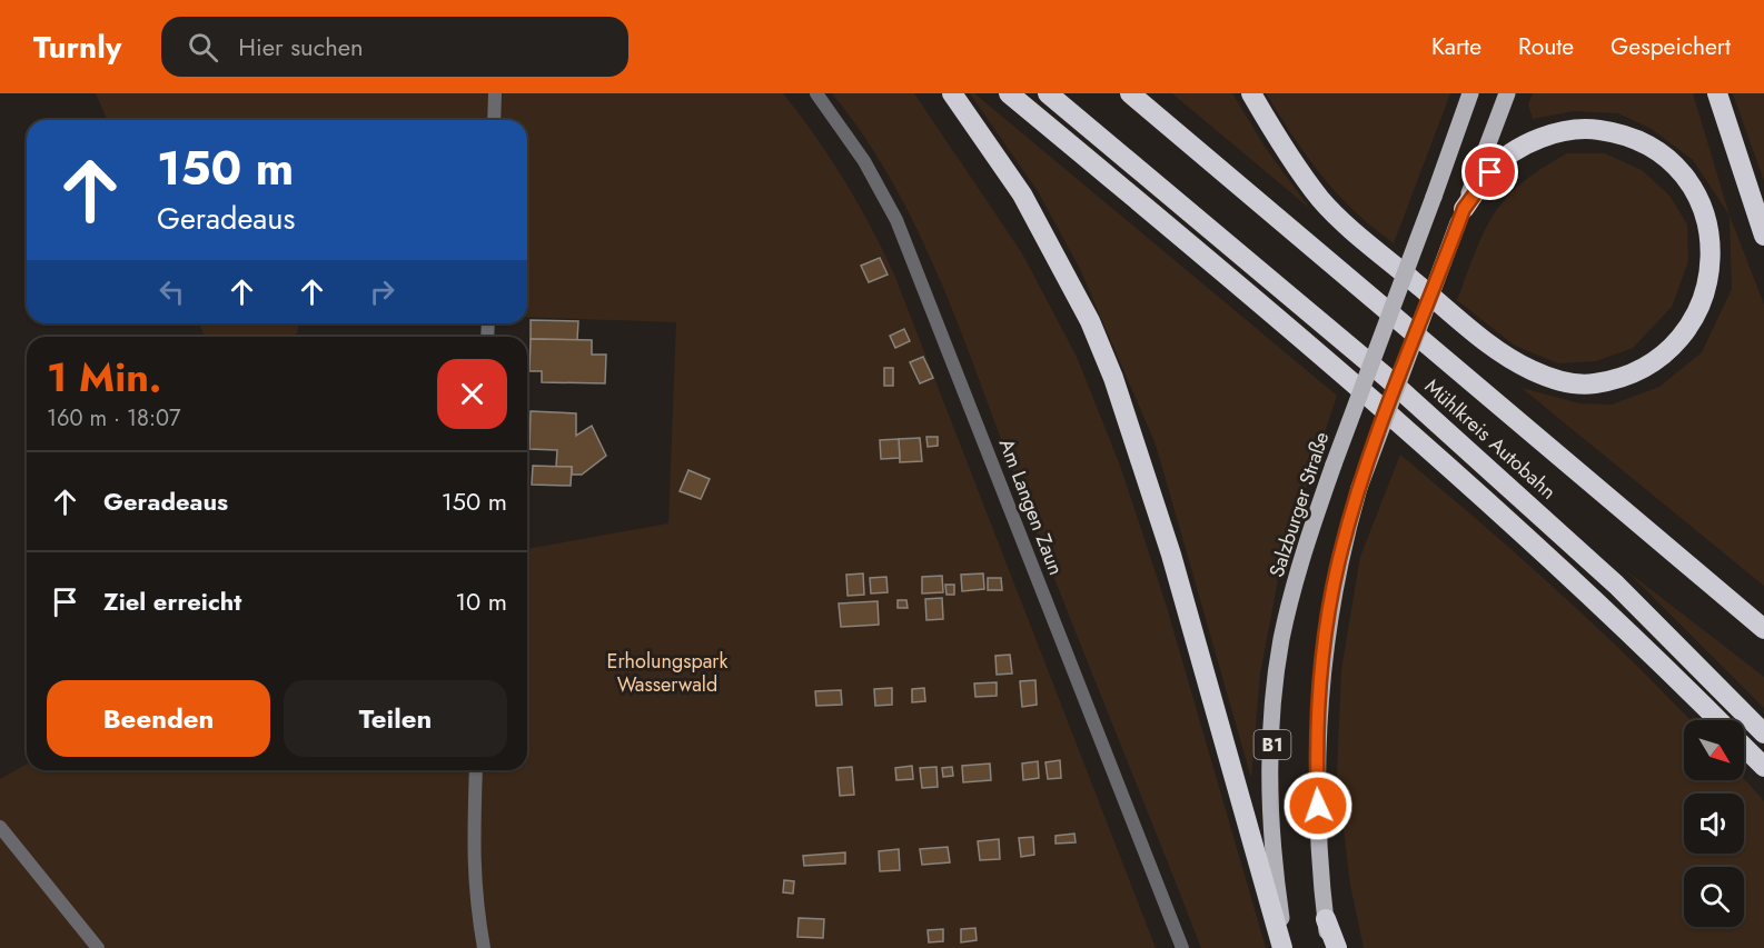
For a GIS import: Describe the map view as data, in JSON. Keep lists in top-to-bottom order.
{
  "streets": {
    "highway": ["Mühlkreis Autobahn"],
    "main road": ["Salzburger Straße", "B1"],
    "street": ["Am Langen Zaun"]
  },
  "parks": ["Erholungspark Wasserwald"],
  "north": "bottom right",
  "page": {
    "header": "Turnly",
    "search": "Hier suchen",
    "nav": ["Karte", "Route", "Gespeichert"],
    "turn": ["150 m", "Geradeaus"],
    "heading": ["1 Min.", "160 m · 18:07"],
    "list": [
      {
        "name": "Geradeaus",
        "value": "150 m"
      },
      {
        "name": "Ziel erreicht",
        "value": "10 m"
      }
    ],
    "buttons": ["Beenden", "Teilen"]
  }
}
